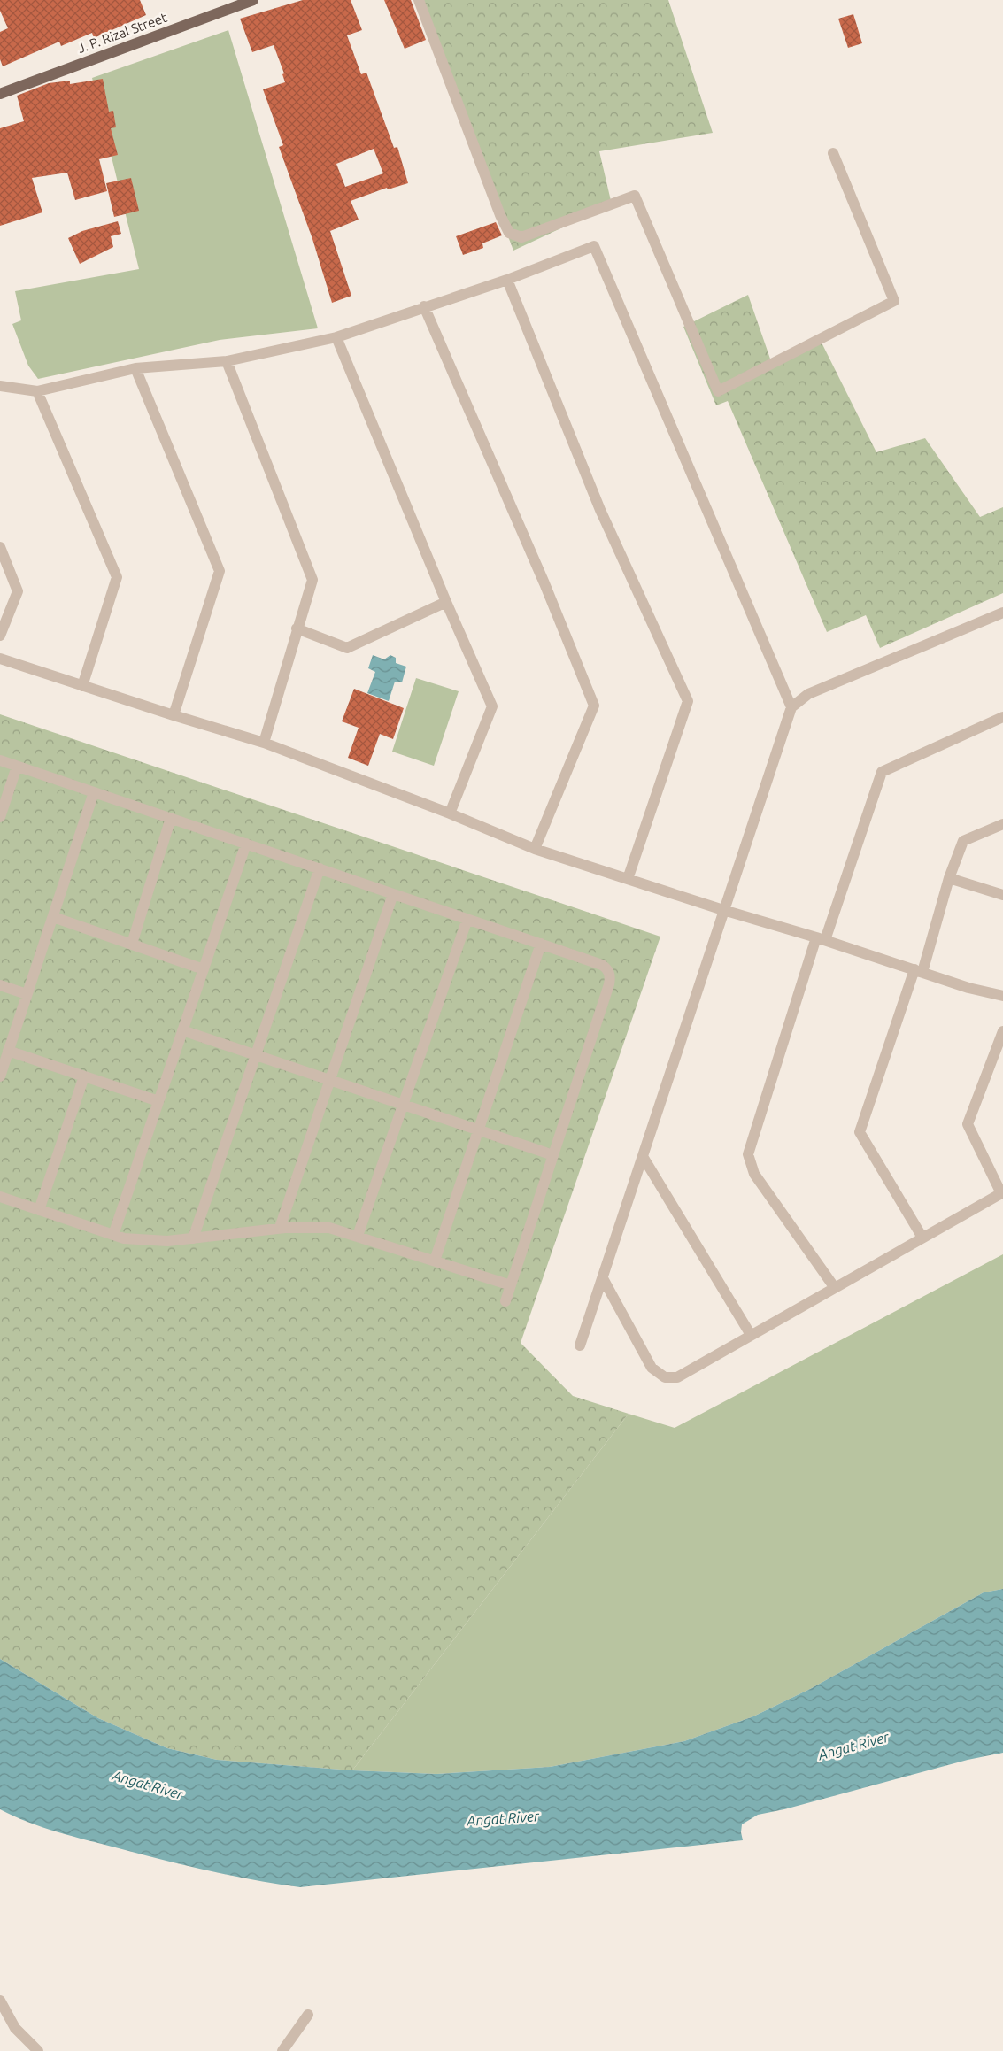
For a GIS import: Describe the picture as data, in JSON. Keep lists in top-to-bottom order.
{
  "streets": {
    "main road": ["J. P. Rizal Street"]
  },
  "water": ["Angat River"]
}
